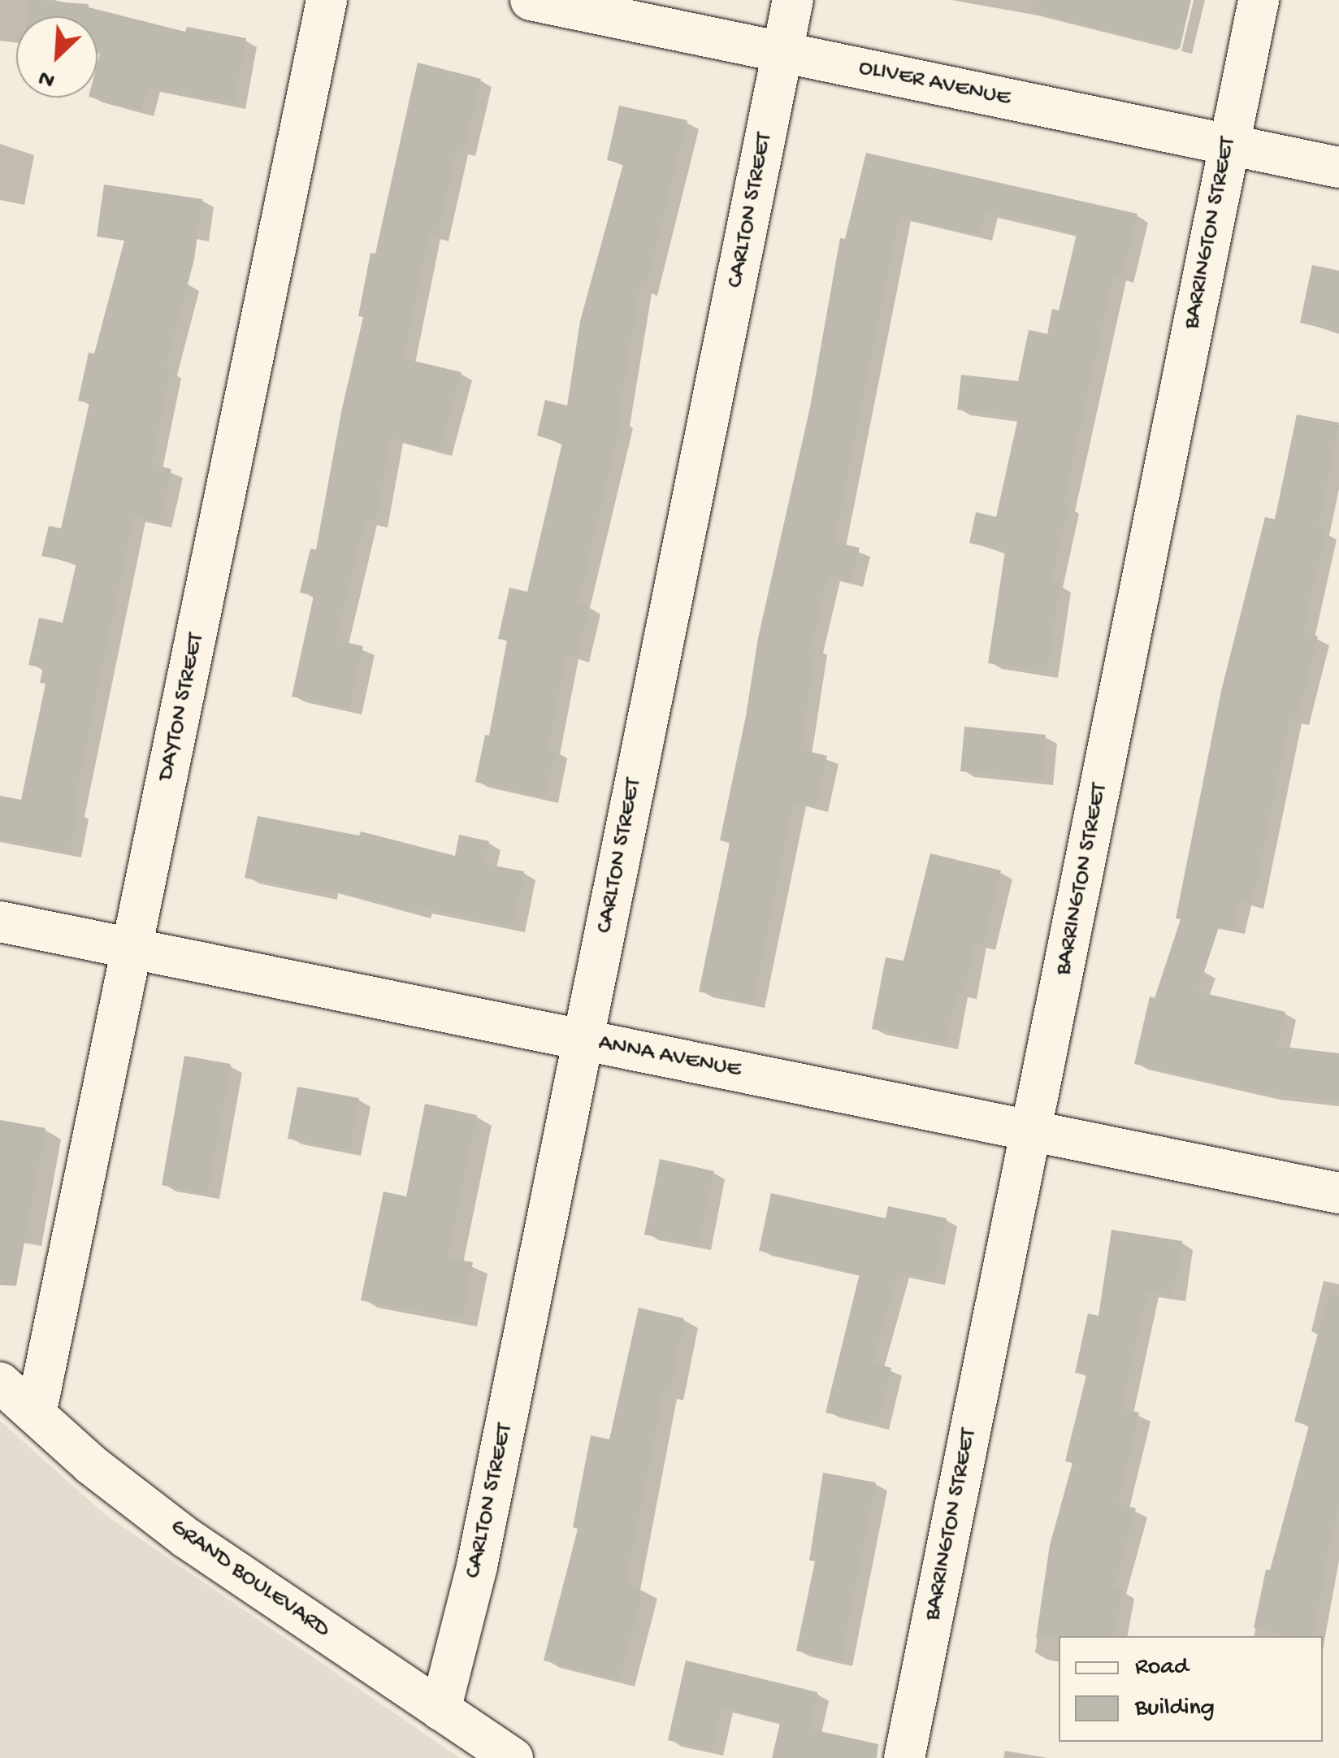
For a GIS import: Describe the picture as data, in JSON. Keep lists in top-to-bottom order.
{
  "streets": {
    "street": [
      "OLIVER AVENUE",
      "CARLTON STREET",
      "BARRINGTON STREET",
      "DAYTON STREET",
      "ANNA AVENUE",
      "GRAND BOULEVARD"
    ]
  },
  "crossings": [
    ["OLIVER AVENUE", "CARLTON STREET"],
    ["OLIVER AVENUE", "BARRINGTON STREET"],
    ["CARLTON STREET", "ANNA AVENUE"],
    ["CARLTON STREET", "GRAND BOULEVARD"],
    ["BARRINGTON STREET", "ANNA AVENUE"],
    ["DAYTON STREET", "ANNA AVENUE"],
    ["DAYTON STREET", "GRAND BOULEVARD"]
  ],
  "legend": ["Road", "Building"],
  "north": "bottom left"
}
